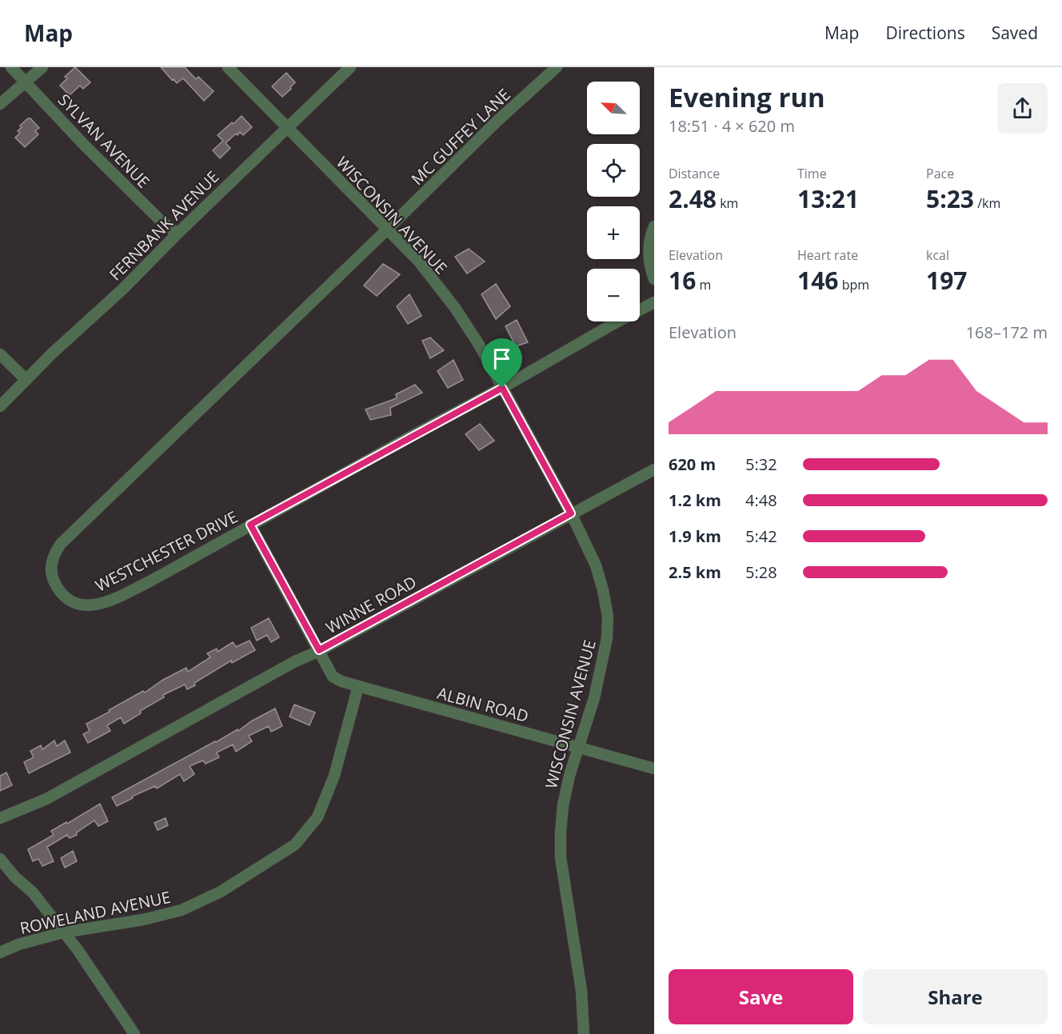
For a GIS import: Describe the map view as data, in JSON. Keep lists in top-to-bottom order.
{
  "streets": {
    "street": [
      "MC GUFFEY LANE",
      "SYLVAN AVENUE",
      "WISCONSIN AVENUE",
      "FERNBANK AVENUE",
      "WESTCHESTER DRIVE",
      "WINNE ROAD",
      "ALBIN ROAD",
      "ROWELAND AVENUE"
    ]
  },
  "crossings": [
    ["MC GUFFEY LANE", "WISCONSIN AVENUE"],
    ["MC GUFFEY LANE", "WESTCHESTER DRIVE"],
    ["SYLVAN AVENUE", "FERNBANK AVENUE"],
    ["WISCONSIN AVENUE", "FERNBANK AVENUE"],
    ["WISCONSIN AVENUE", "WESTCHESTER DRIVE"],
    ["WISCONSIN AVENUE", "WINNE ROAD"],
    ["WISCONSIN AVENUE", "ALBIN ROAD"],
    ["WESTCHESTER DRIVE", "ALBIN ROAD"],
    ["WINNE ROAD", "ALBIN ROAD"],
    ["ALBIN ROAD", "ROWELAND AVENUE"]
  ],
  "north": "top left",
  "page": {
    "header": "Map",
    "nav": ["Map", "Directions", "Saved"],
    "heading": ["Evening run", "18:51 · 4 × 620 m"],
    "map_buttons": ["+", "−"],
    "stats": [
      ["Distance", "2.48 km"],
      ["Time", "13:21"],
      ["Pace", "5:23 /km"],
      ["Elevation", "16 m"],
      ["Heart rate", "146 bpm"],
      ["kcal", "197"]
    ],
    "chart": ["Elevation", "168–172 m"],
    "list": [
      {
        "name": "620 m",
        "note": "5:32"
      },
      {
        "name": "1.2 km",
        "note": "4:48"
      },
      {
        "name": "1.9 km",
        "note": "5:42"
      },
      {
        "name": "2.5 km",
        "note": "5:28"
      }
    ],
    "buttons": ["Save", "Share"]
  }
}
